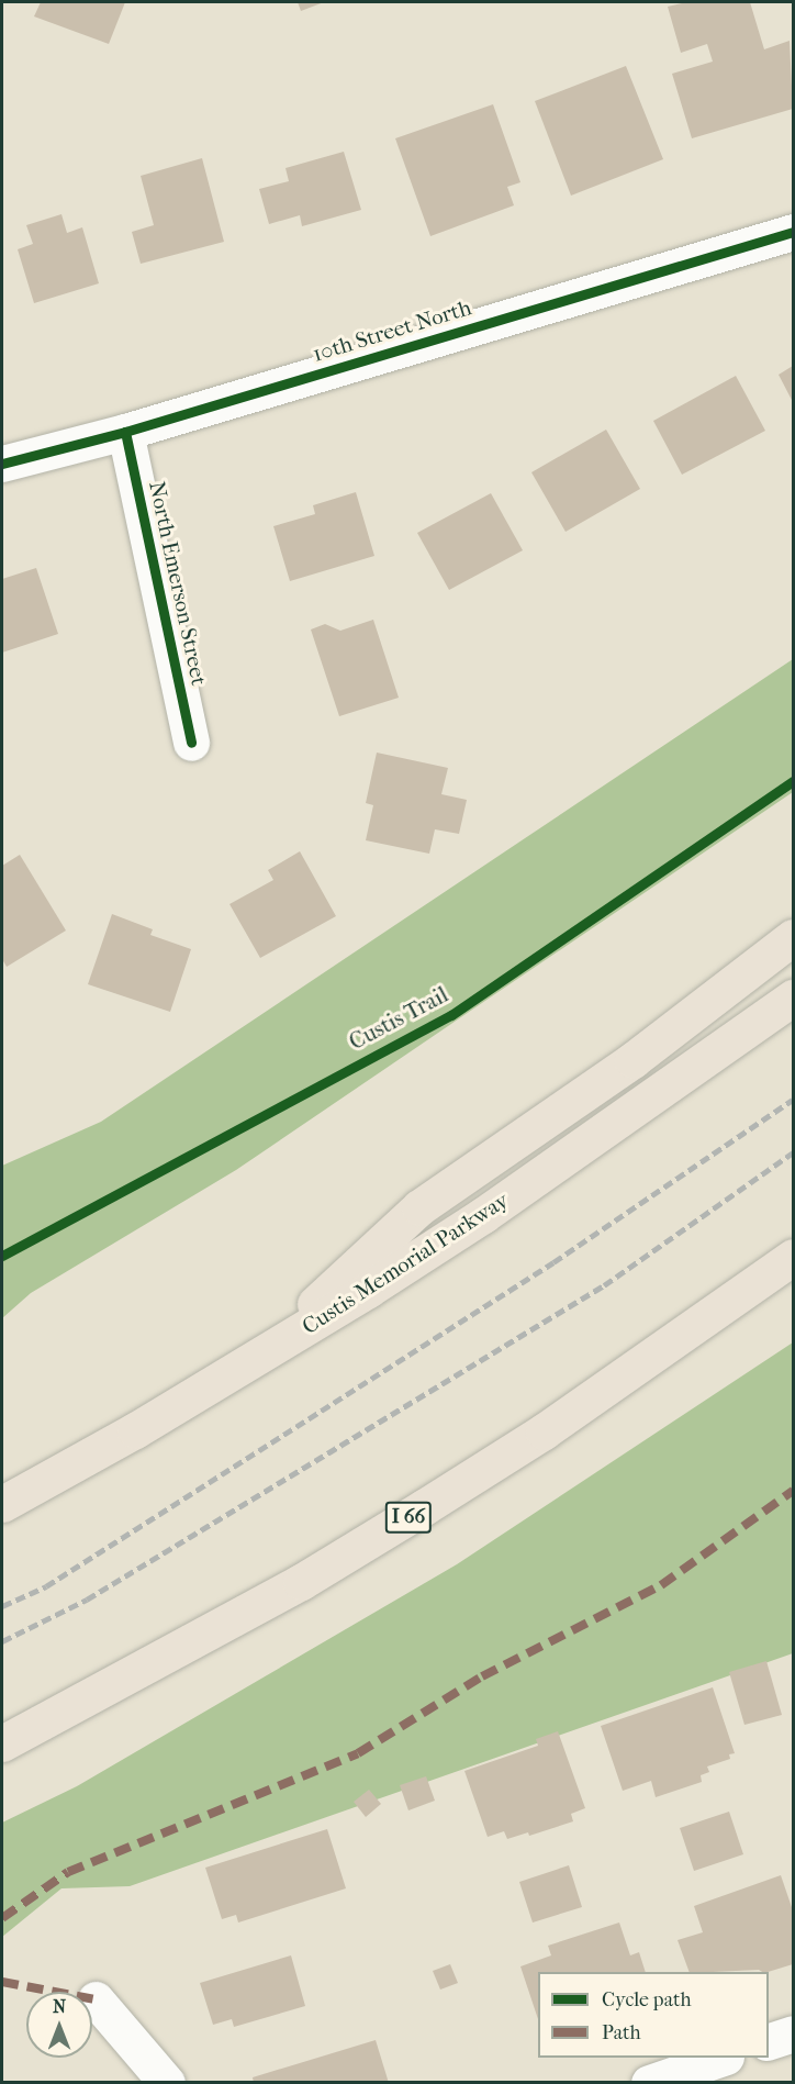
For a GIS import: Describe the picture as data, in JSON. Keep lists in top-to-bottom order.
{
  "streets": {
    "highway": ["Custis Memorial Parkway", "I 66"],
    "street": ["10th Street North", "North Emerson Street"],
    "cycle path": ["Custis Trail"]
  },
  "crossings": [
    ["10th Street North", "North Emerson Street"]
  ],
  "legend": ["Cycle path", "Path"],
  "north": "top"
}
